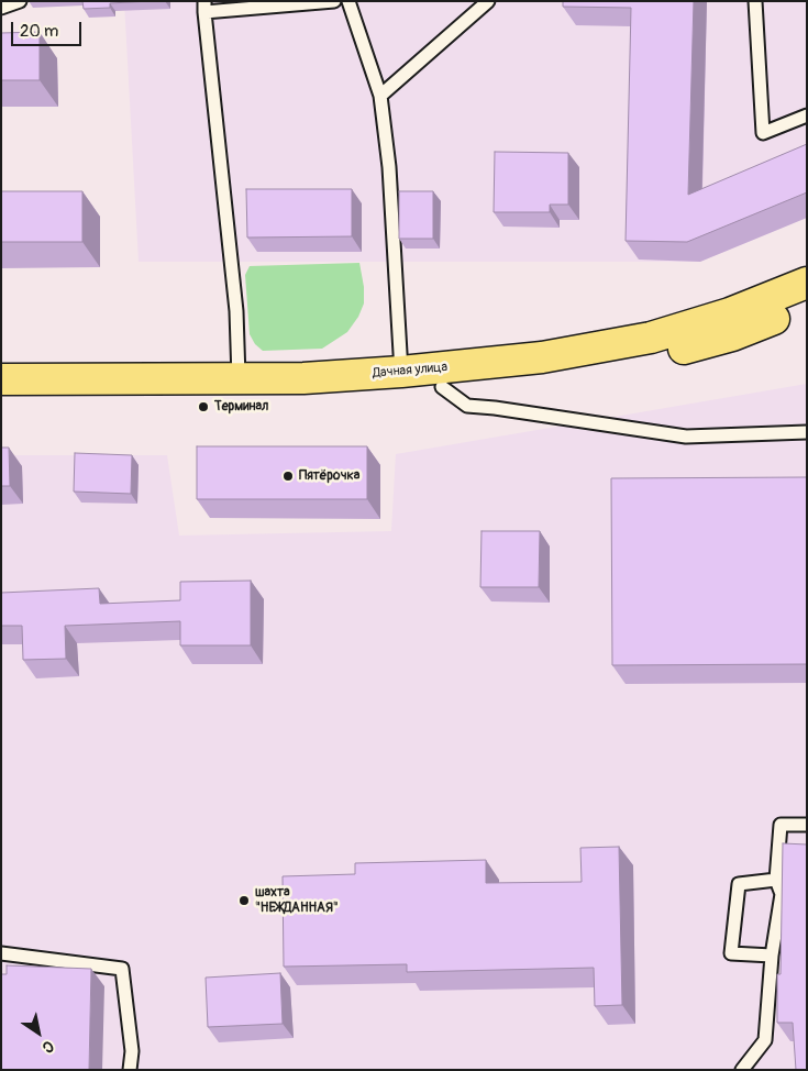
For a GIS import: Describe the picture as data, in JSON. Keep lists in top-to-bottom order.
{
  "streets": {
    "main road": ["Дачная улица"]
  },
  "places": ["Терминал", "Пятёрочка", "шахта \"НЕЖДАННАЯ\""],
  "scale_bar": "20 m",
  "north": "bottom right"
}
